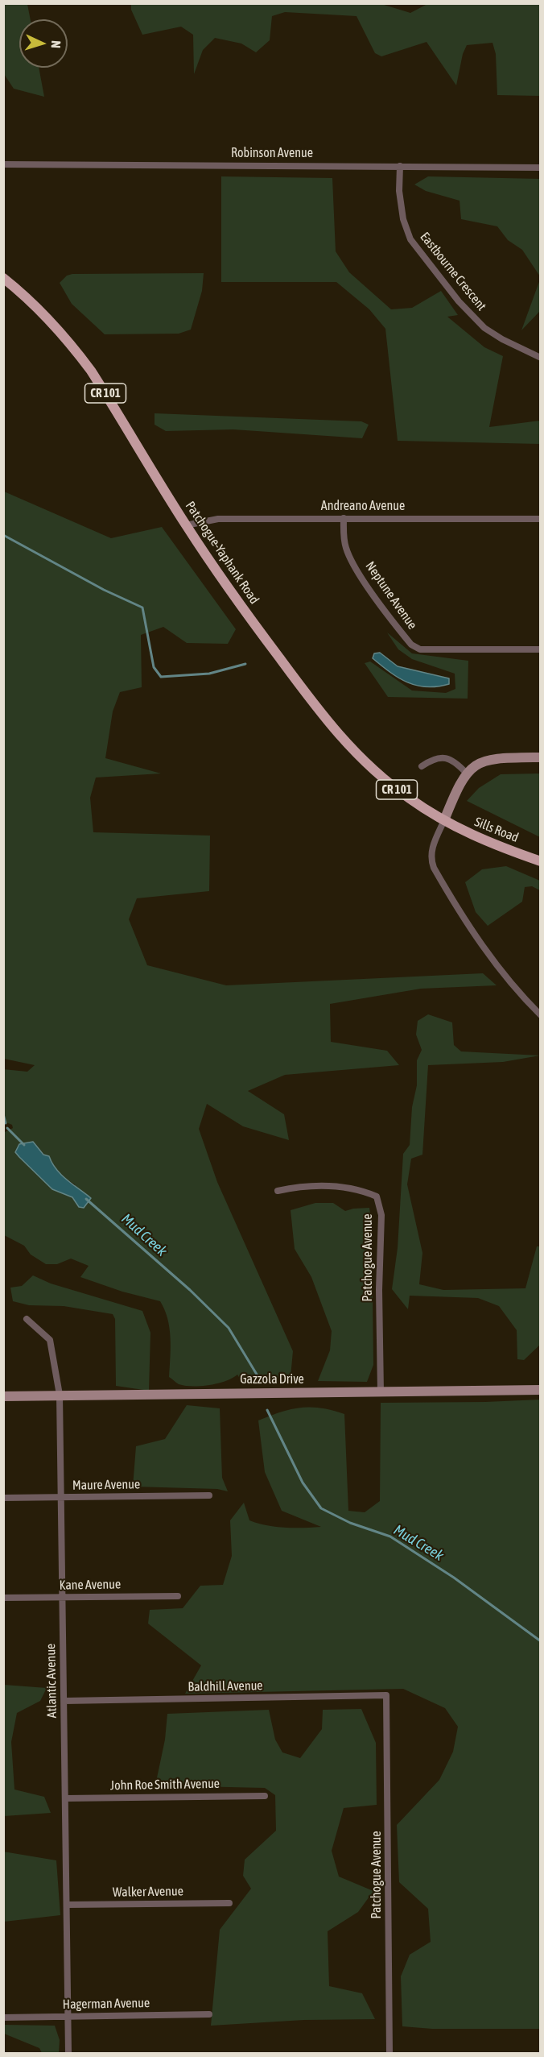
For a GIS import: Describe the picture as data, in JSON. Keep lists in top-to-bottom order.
{
  "streets": {
    "main road": ["CR 101", "Patchogue-Yaphank Road", "Sills Road"],
    "street": [
      "Robinson Avenue",
      "Eastbourne Crescent",
      "Andreano Avenue",
      "Neptune Avenue",
      "Patchogue Avenue",
      "Gazzola Drive",
      "Maure Avenue",
      "Kane Avenue",
      "Atlantic Avenue",
      "Baldhill Avenue",
      "John Roe Smith Avenue",
      "Walker Avenue",
      "Hagerman Avenue"
    ]
  },
  "crossings": [
    ["Robinson Avenue", "Eastbourne Crescent"],
    ["Andreano Avenue", "Patchogue-Yaphank Road"],
    ["Andreano Avenue", "Neptune Avenue"],
    ["Patchogue-Yaphank Road", "Sills Road"],
    ["Patchogue Avenue", "Gazzola Drive"],
    ["Patchogue Avenue", "Baldhill Avenue"],
    ["Gazzola Drive", "Atlantic Avenue"],
    ["Maure Avenue", "Atlantic Avenue"],
    ["Kane Avenue", "Atlantic Avenue"],
    ["Atlantic Avenue", "Baldhill Avenue"],
    ["Atlantic Avenue", "John Roe Smith Avenue"],
    ["Atlantic Avenue", "Walker Avenue"],
    ["Atlantic Avenue", "Hagerman Avenue"]
  ],
  "water": ["Mud Creek"],
  "north": "right"
}
